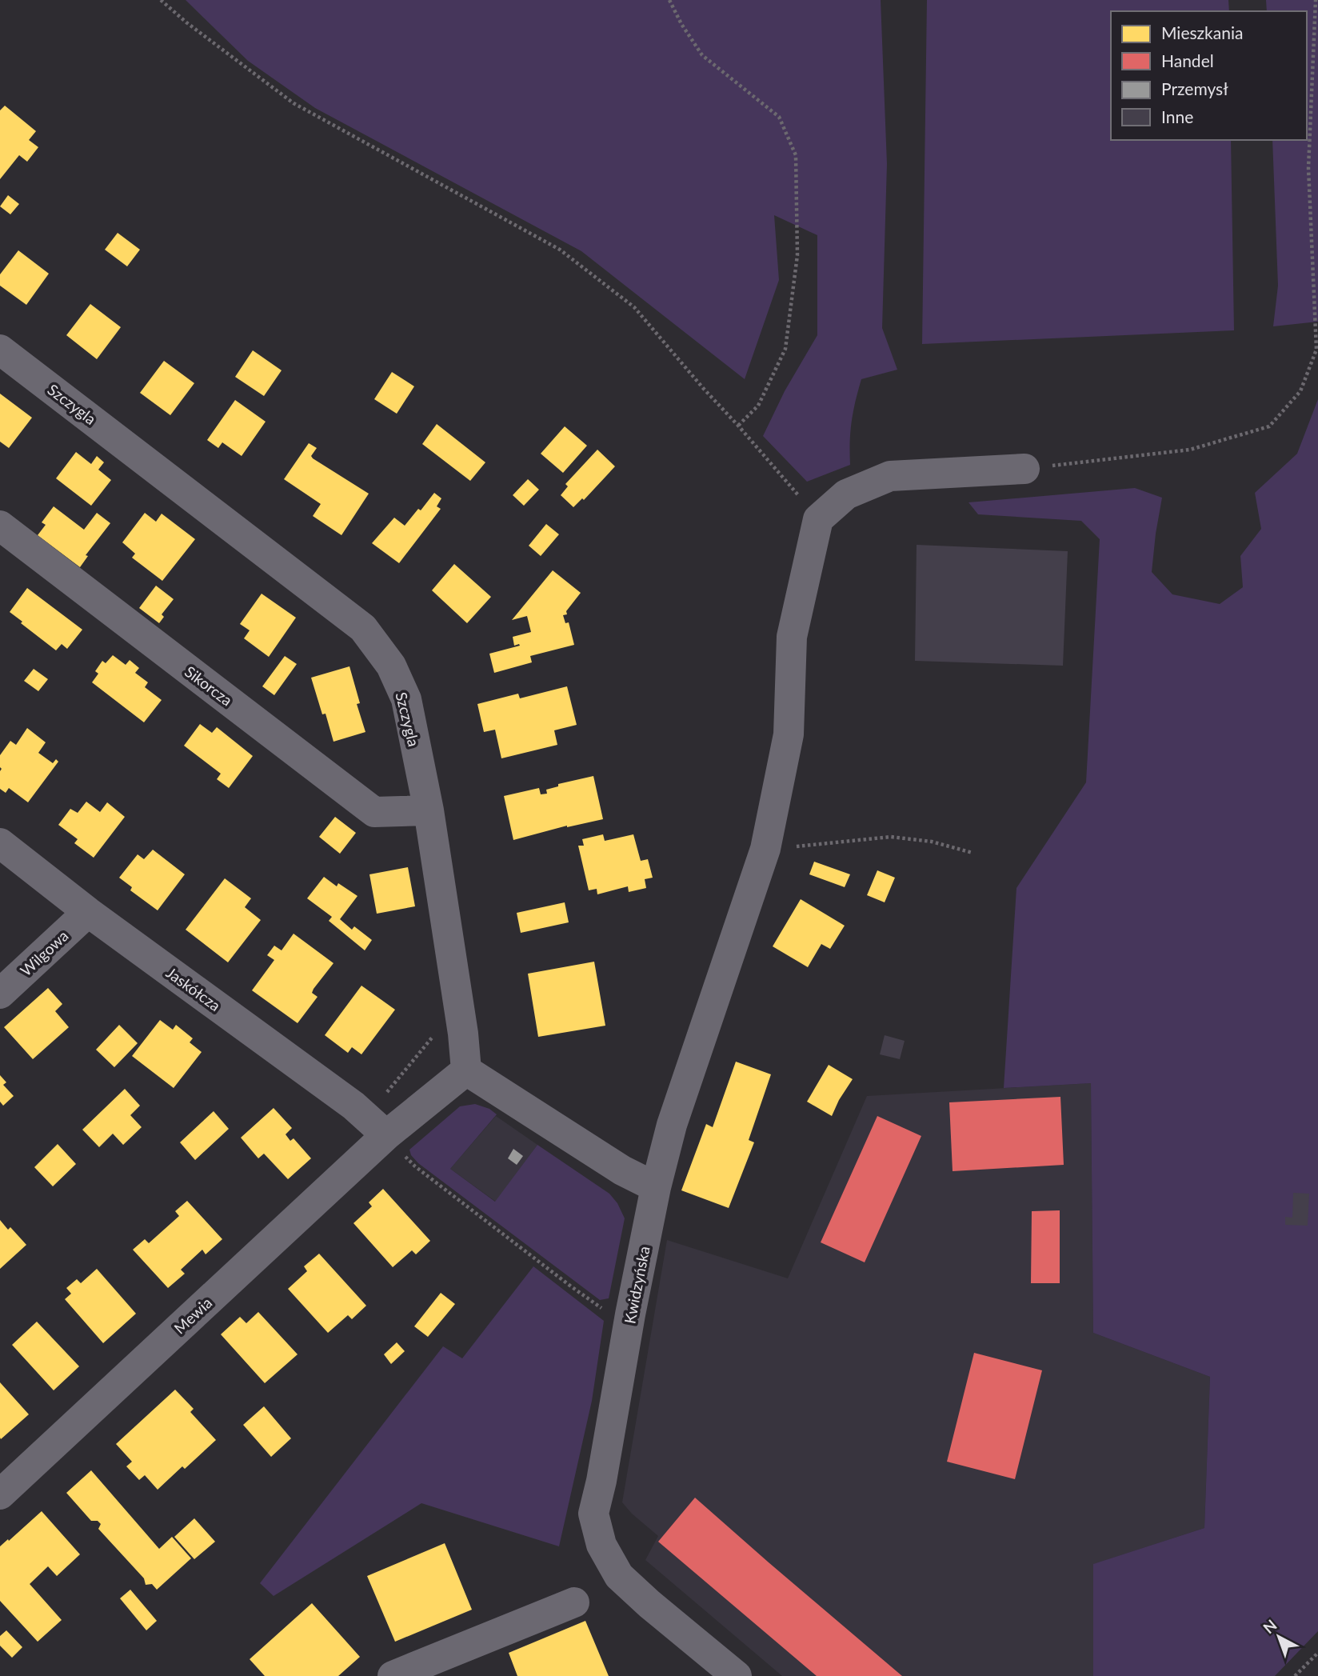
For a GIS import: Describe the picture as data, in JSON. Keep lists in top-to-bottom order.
{
  "streets": {
    "street": [
      "Szczygla",
      "Sikorcza",
      "Wilgowa",
      "Jaskółcza",
      "Kwidzyńska",
      "Mewia"
    ]
  },
  "crossings": [
    ["Szczygla", "Sikorcza"],
    ["Wilgowa", "Jaskółcza"],
    ["Jaskółcza", "Mewia"]
  ],
  "legend": [
    "Mieszkania",
    "Handel",
    "Przemysł",
    "Inne"
  ],
  "north": "top left"
}
